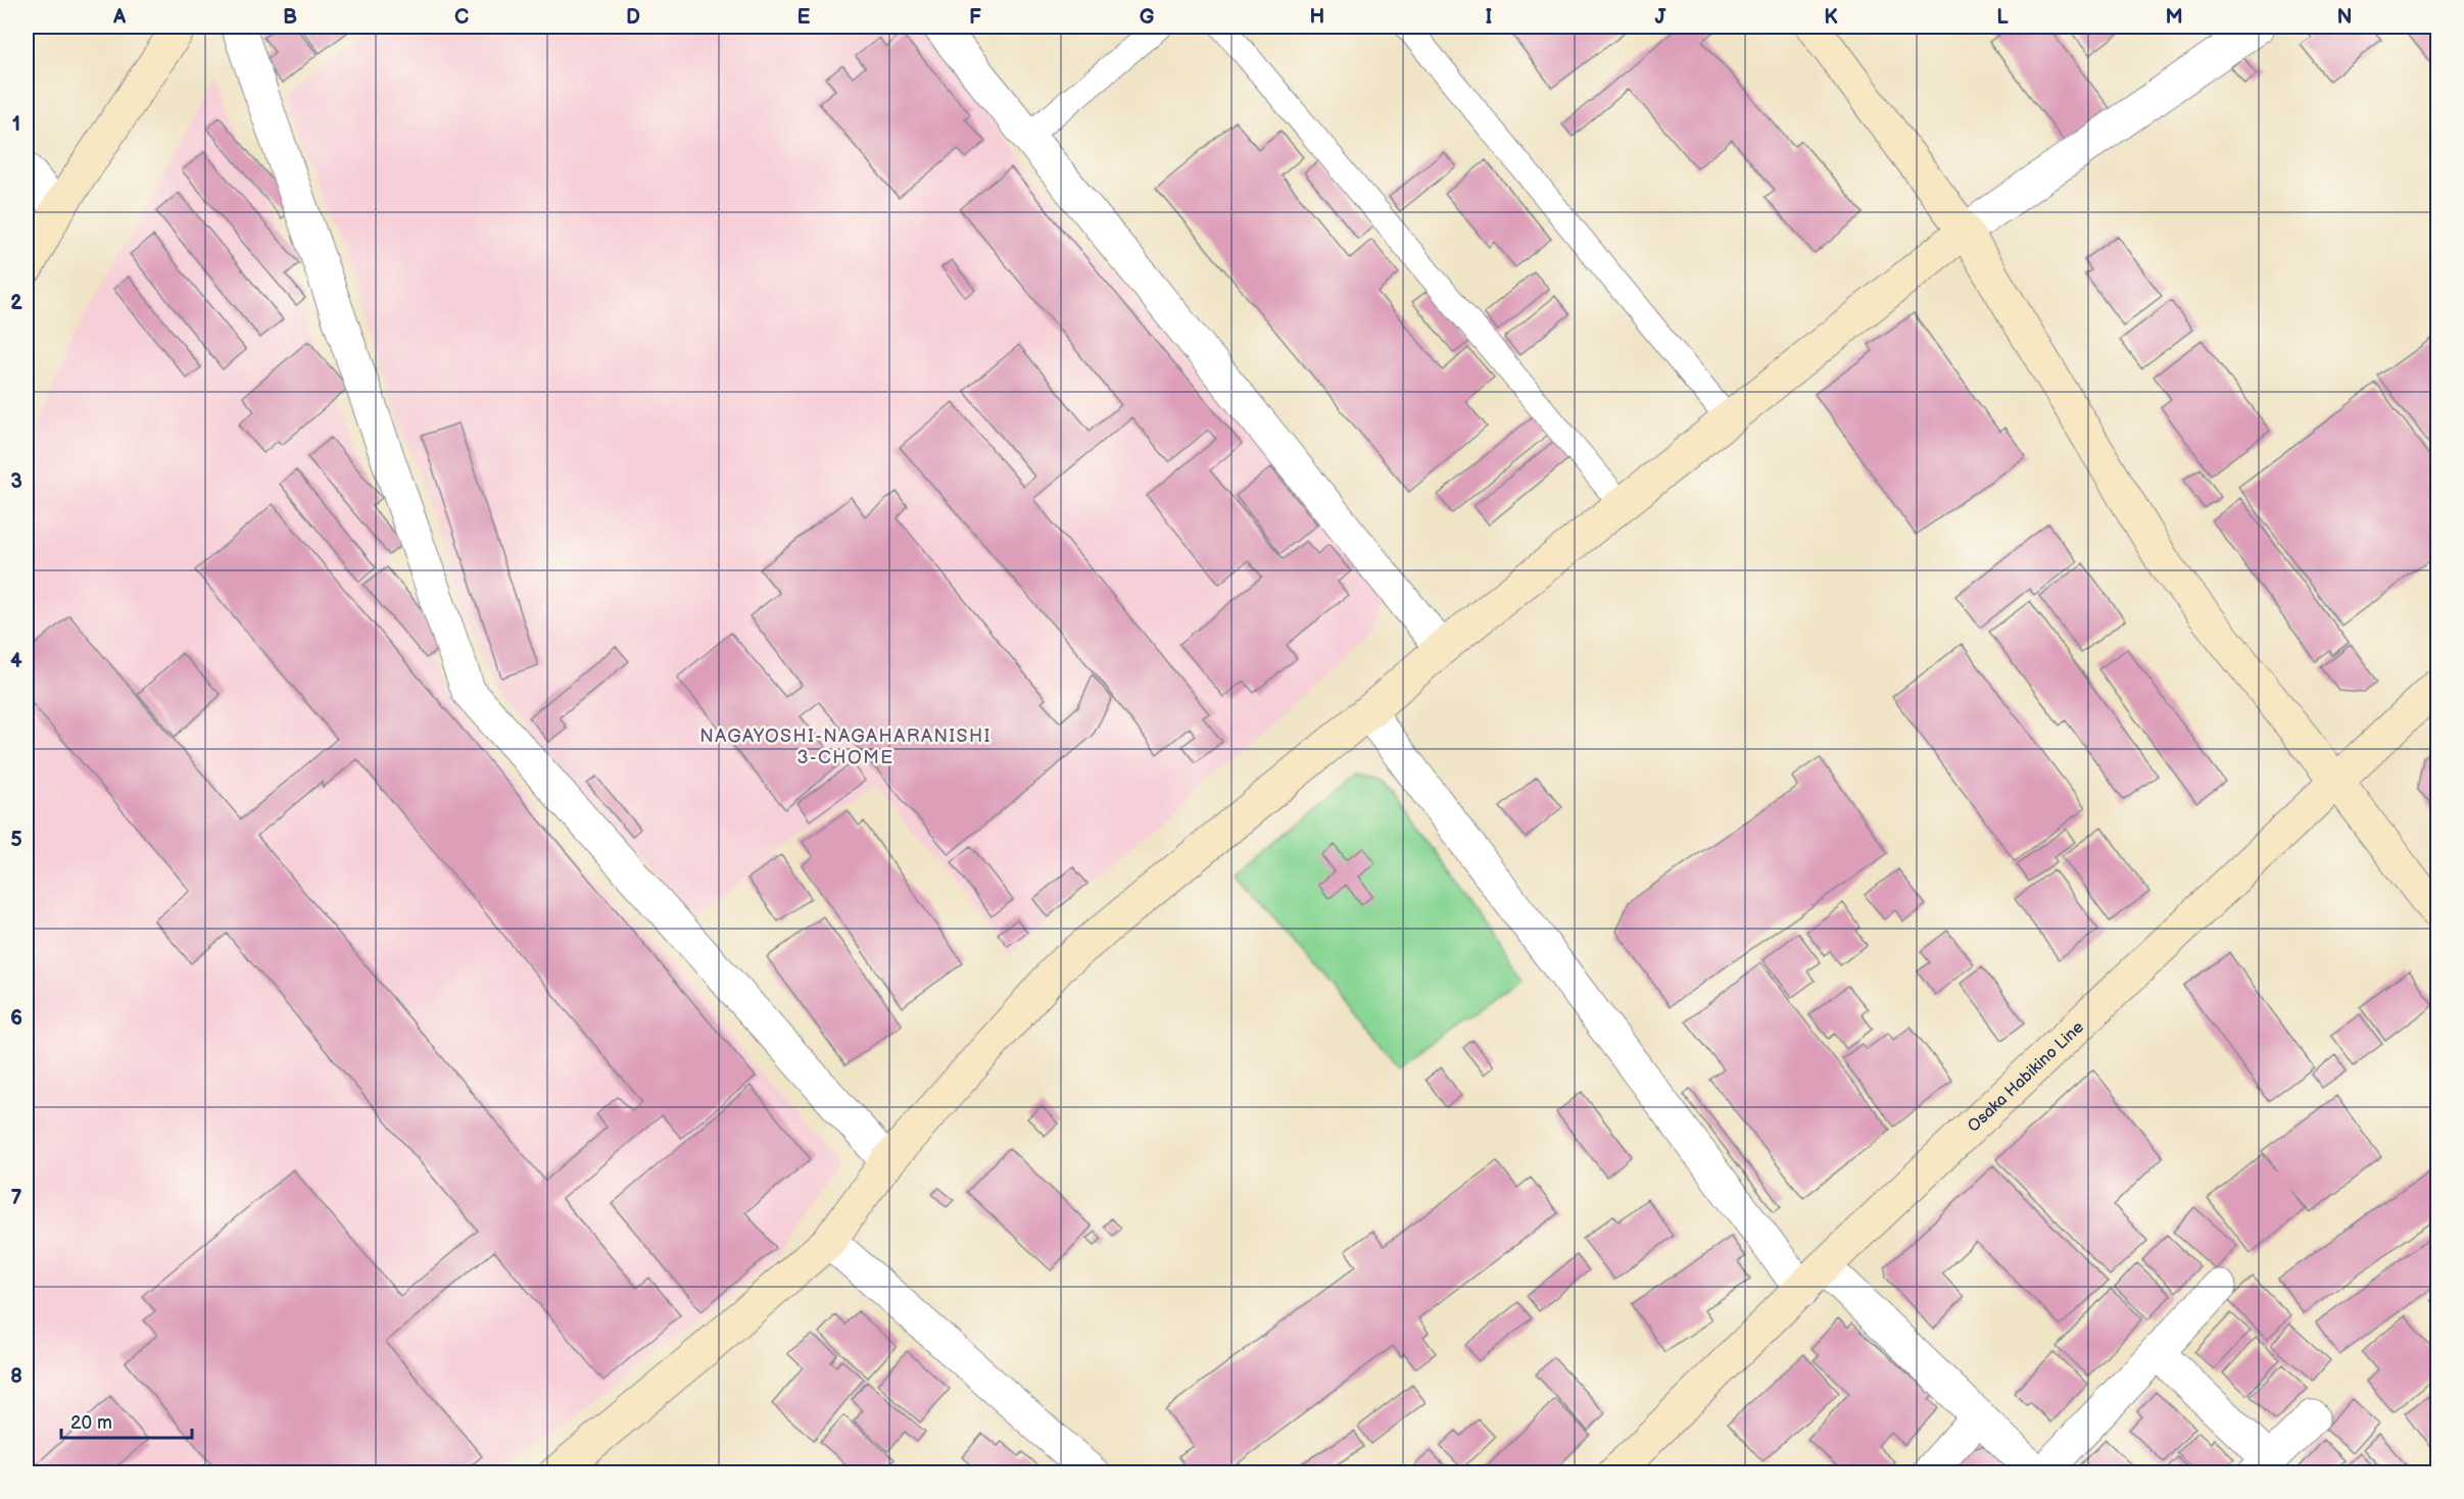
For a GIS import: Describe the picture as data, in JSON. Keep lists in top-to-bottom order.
{
  "streets": {
    "street": ["Osaka Habikino Line"]
  },
  "districts": ["NAGAYOSHI-NAGAHARANISHI 3-CHOME"],
  "scale_bar": "20 m",
  "grid": {
    "columns": [
      "A",
      "B",
      "C",
      "D",
      "E",
      "F",
      "G",
      "H",
      "I",
      "J",
      "K",
      "L",
      "M",
      "N"
    ],
    "rows": [
      "1",
      "2",
      "3",
      "4",
      "5",
      "6",
      "7",
      "8"
    ]
  }
}
